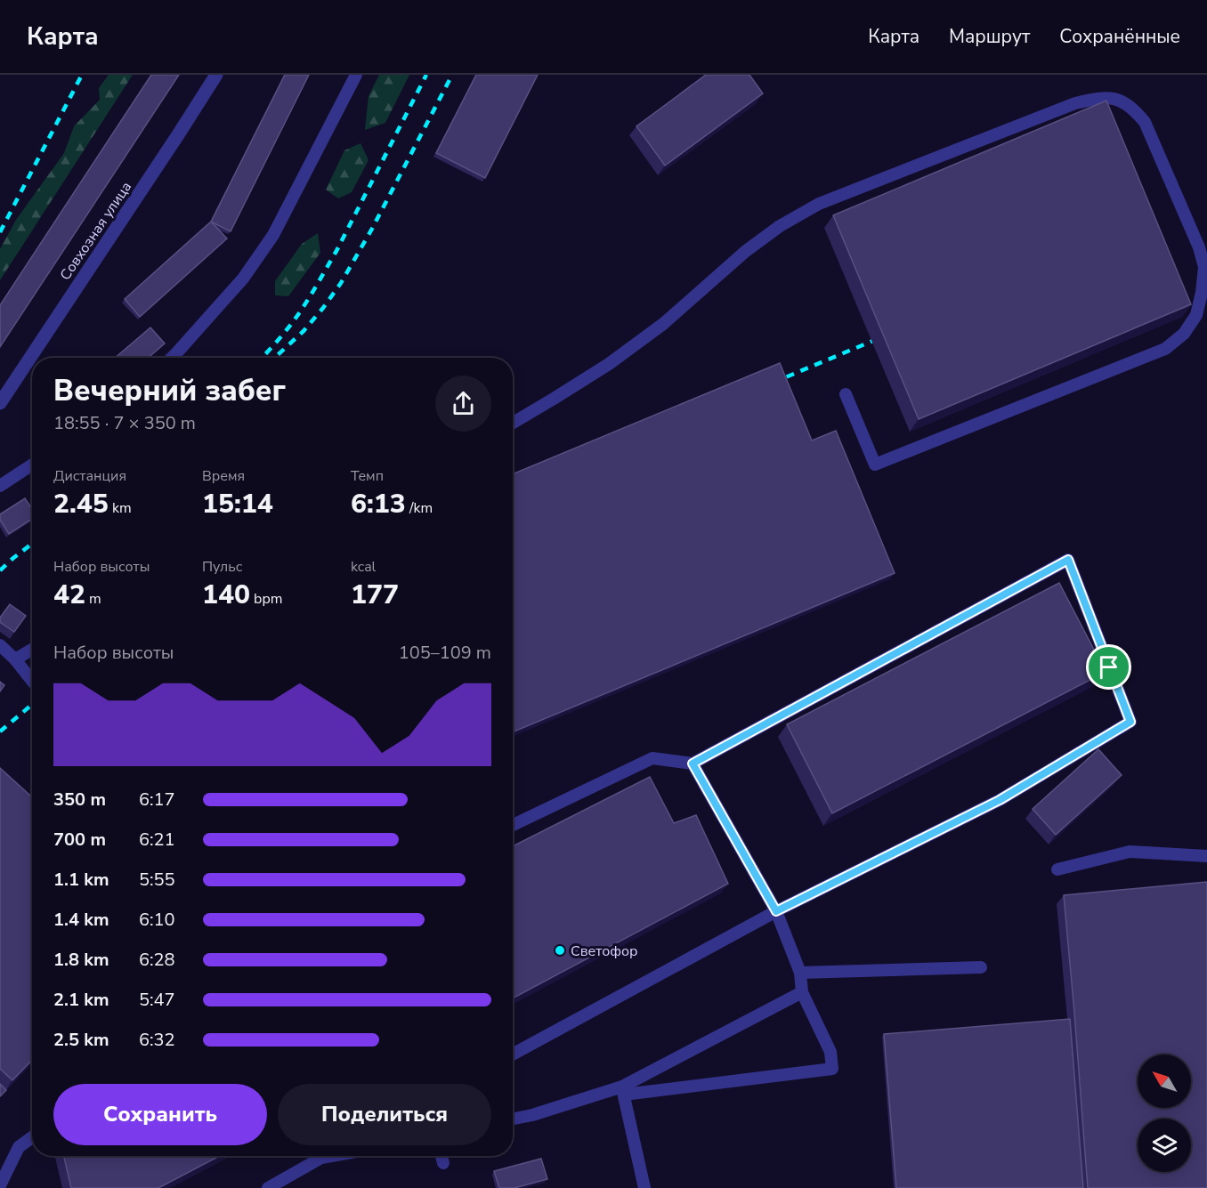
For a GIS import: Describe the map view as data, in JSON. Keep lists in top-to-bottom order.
{
  "streets": {
    "street": ["Совхозная улица"]
  },
  "places": ["Светофор"],
  "north": "top left",
  "page": {
    "header": "Карта",
    "nav": ["Карта", "Маршрут", "Сохранённые"],
    "heading": ["Вечерний забег", "18:55 · 7 × 350 m"],
    "stats": [
      ["Дистанция", "2.45 km"],
      ["Время", "15:14"],
      ["Темп", "6:13 /km"],
      ["Набор высоты", "42 m"],
      ["Пульс", "140 bpm"],
      ["kcal", "177"]
    ],
    "chart": ["Набор высоты", "105–109 m"],
    "list": [
      {
        "name": "350 m",
        "note": "6:17"
      },
      {
        "name": "700 m",
        "note": "6:21"
      },
      {
        "name": "1.1 km",
        "note": "5:55"
      },
      {
        "name": "1.4 km",
        "note": "6:10"
      },
      {
        "name": "1.8 km",
        "note": "6:28"
      },
      {
        "name": "2.1 km",
        "note": "5:47"
      },
      {
        "name": "2.5 km",
        "note": "6:32"
      }
    ],
    "buttons": ["Сохранить", "Поделиться"]
  }
}
